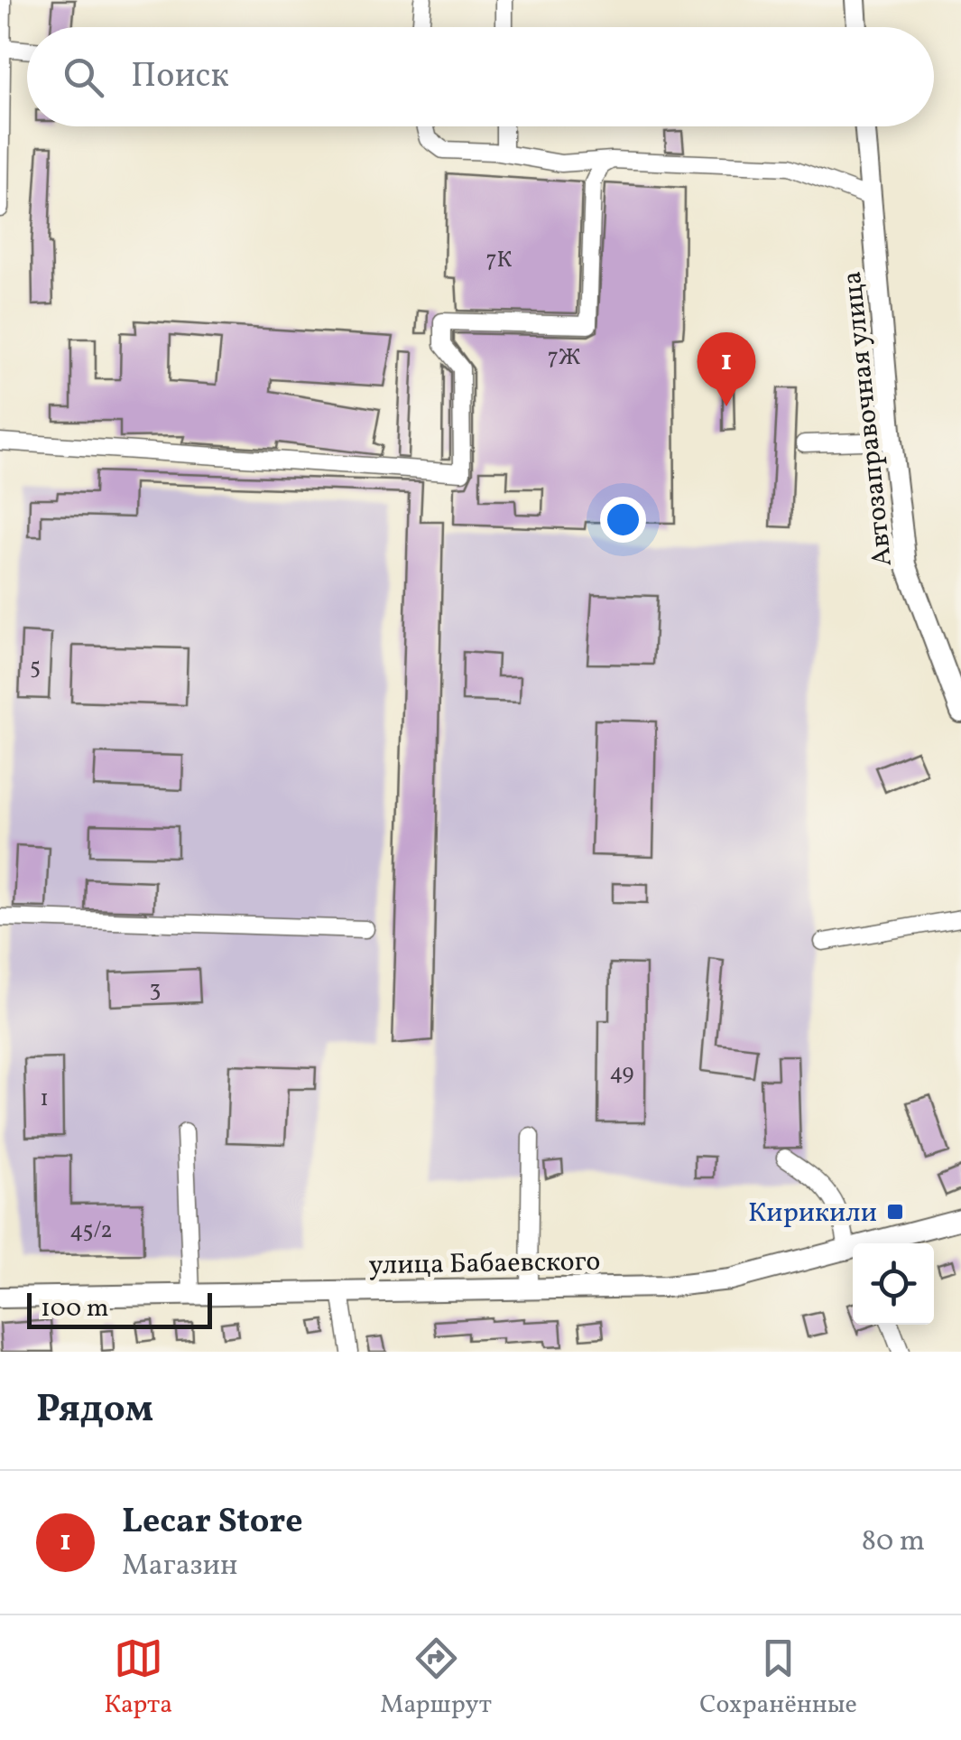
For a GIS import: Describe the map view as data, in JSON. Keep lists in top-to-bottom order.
{
  "streets": {
    "main road": ["Автозаправочная улица", "улица Бабаевского"]
  },
  "places": {
    "transit": ["Кирикили"]
  },
  "house_numbers": [
    "7К",
    "7Ж",
    "5",
    "3",
    "49",
    "1",
    "45/2"
  ],
  "scale_bar": "100 m",
  "page": {
    "search": "Поиск",
    "pins": "1",
    "scale": "100 m",
    "heading": "Рядом",
    "list": [
      {
        "mark": "1",
        "name": "Lecar Store",
        "note": "Магазин",
        "value": "80 m"
      }
    ],
    "nav": ["Карта", "Маршрут", "Сохранённые"]
  }
}
